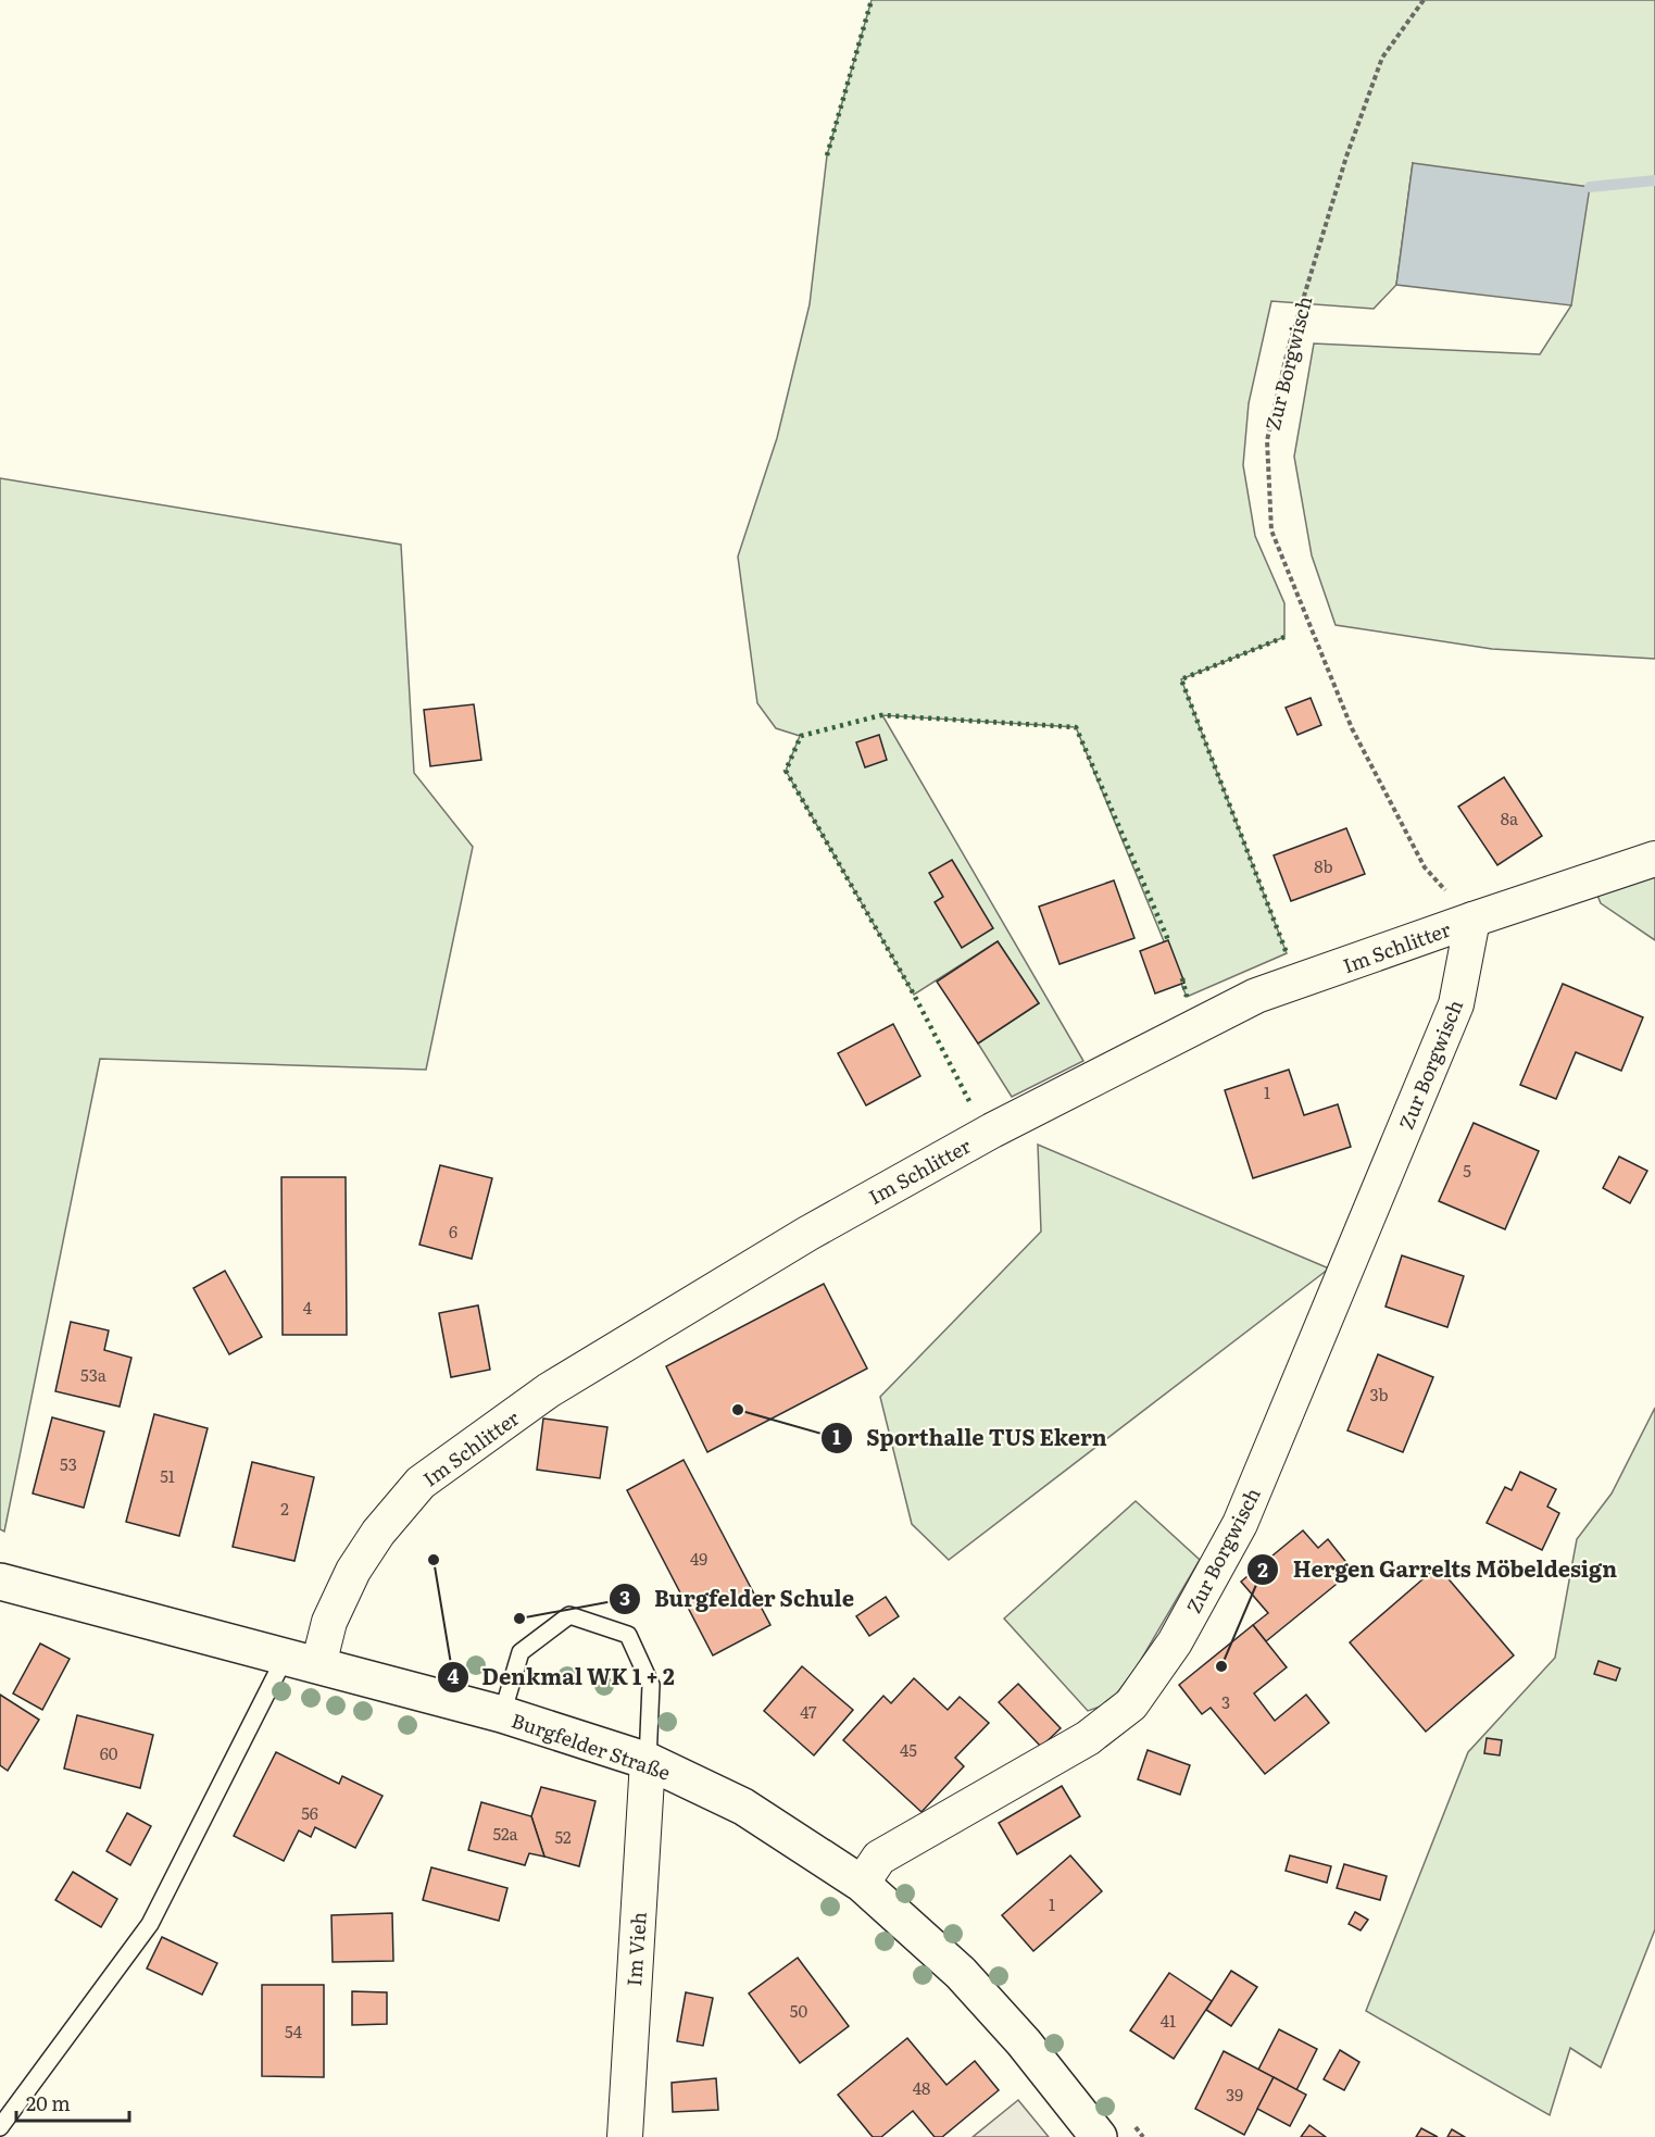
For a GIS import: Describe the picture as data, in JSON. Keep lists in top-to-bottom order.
{
  "streets": {
    "street": [
      "Zur Borgwisch",
      "Im Schlitter",
      "Burgfelder Straße",
      "Im Vieh"
    ]
  },
  "crossings": [
    ["Zur Borgwisch", "Im Schlitter"],
    ["Zur Borgwisch", "Burgfelder Straße"],
    ["Im Schlitter", "Burgfelder Straße"],
    ["Burgfelder Straße", "Im Vieh"]
  ],
  "places": [
    "Sporthalle TUS Ekern",
    "Denkmal WK 1 + 2",
    "Burgfelder Schule",
    "Hergen Garrelts Möbeldesign"
  ],
  "house_numbers": [
    "8a",
    "8b",
    "1",
    "5",
    "6",
    "4",
    "53a",
    "3b",
    "53",
    "51",
    "2",
    "49",
    "3",
    "47",
    "45",
    "60",
    "56",
    "52a",
    "52",
    "1",
    "50",
    "41",
    "54",
    "48",
    "39"
  ],
  "scale_bar": "20 m"
}
